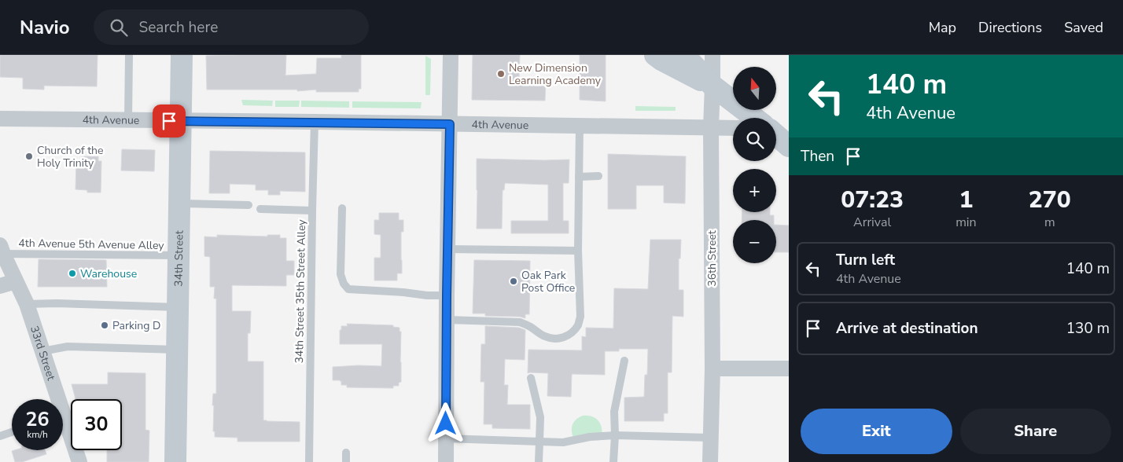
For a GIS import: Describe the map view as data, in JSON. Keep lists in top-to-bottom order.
{
  "streets": {
    "street": [
      "4th Avenue",
      "34th Street",
      "36th Street",
      "33rd Street"
    ],
    "lane": ["4th Avenue 5th Avenue Alley", "34th Street 35th Street Alley"]
  },
  "crossings": [
    ["4th Avenue", "34th Street"],
    ["4th Avenue", "36th Street"],
    ["4th Avenue", "34th Street 35th Street Alley"],
    ["4th Avenue 5th Avenue Alley", "34th Street"],
    ["4th Avenue 5th Avenue Alley", "33rd Street"]
  ],
  "places": [
    "New Dimension Learning Academy",
    "Church of the Holy Trinity",
    "Warehouse",
    "Oak Park Post Office",
    "Parking D"
  ],
  "north": "top",
  "page": {
    "header": "Navio",
    "search": "Search here",
    "nav": ["Map", "Directions", "Saved"],
    "turn": ["140 m", "4th Avenue"],
    "map_buttons": ["+", "−"],
    "then": "Then",
    "eta": [
      "07:23",
      "Arrival",
      "1",
      "min",
      "270",
      "m"
    ],
    "list": [
      {
        "name": "Turn left",
        "note": "4th Avenue",
        "value": "140 m"
      },
      {
        "name": "Arrive at destination",
        "value": "130 m"
      }
    ],
    "speed": "26 km/h",
    "limit": "30",
    "buttons": ["Exit", "Share"]
  }
}
